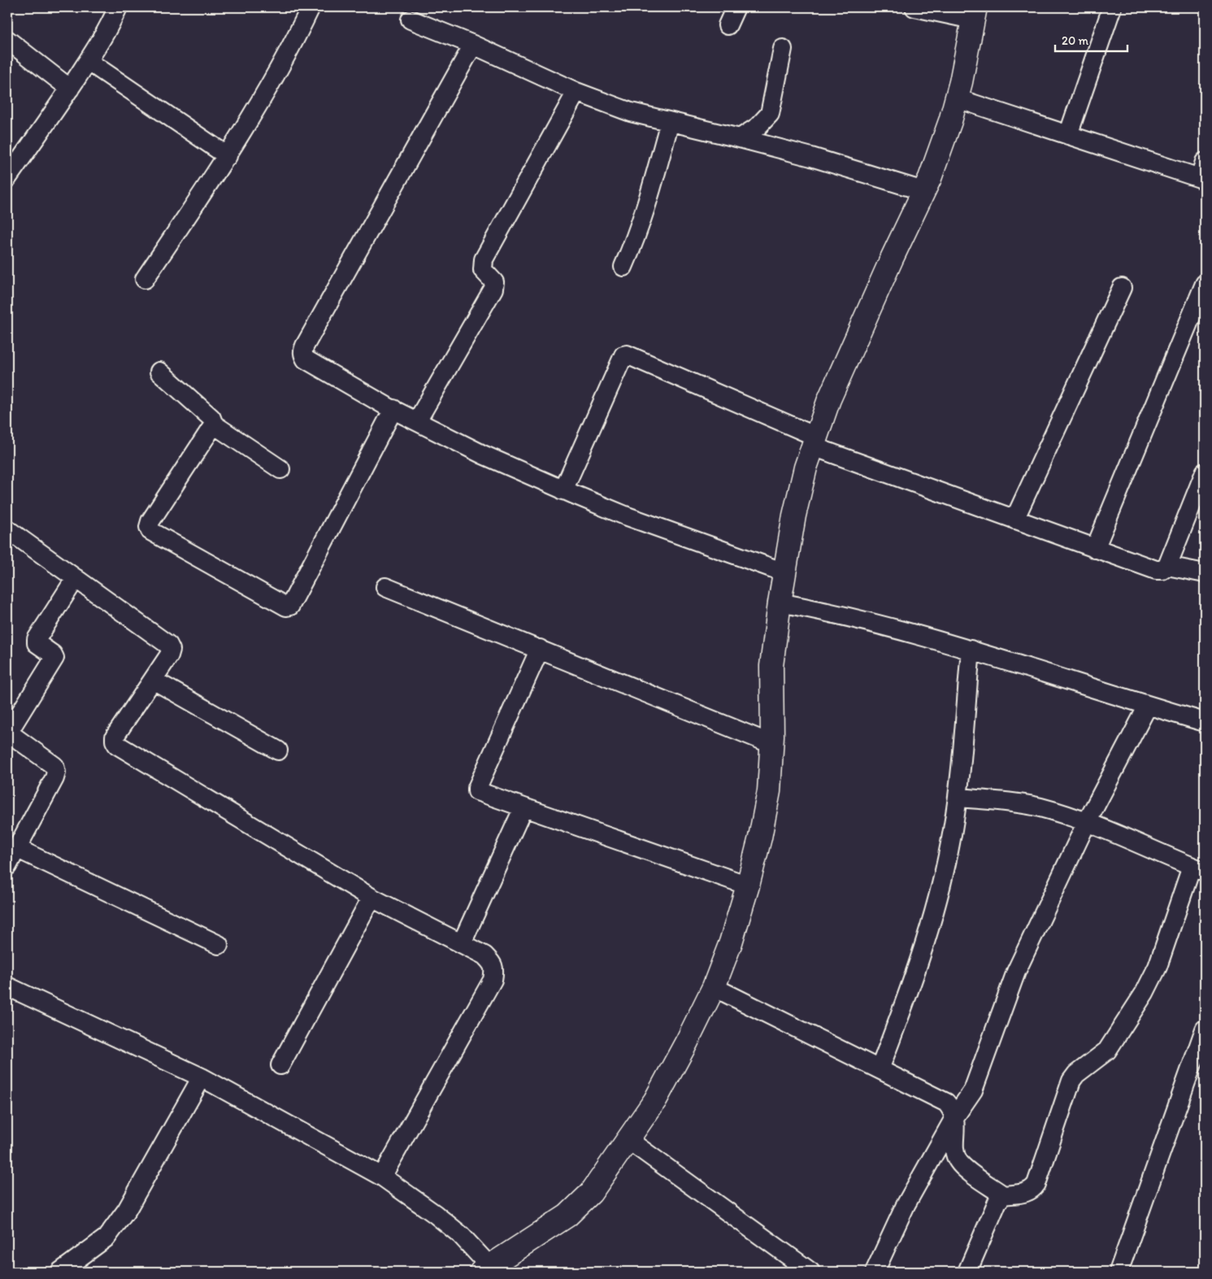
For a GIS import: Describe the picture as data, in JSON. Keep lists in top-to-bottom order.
{
  "scale_bar": "20 m"
}
